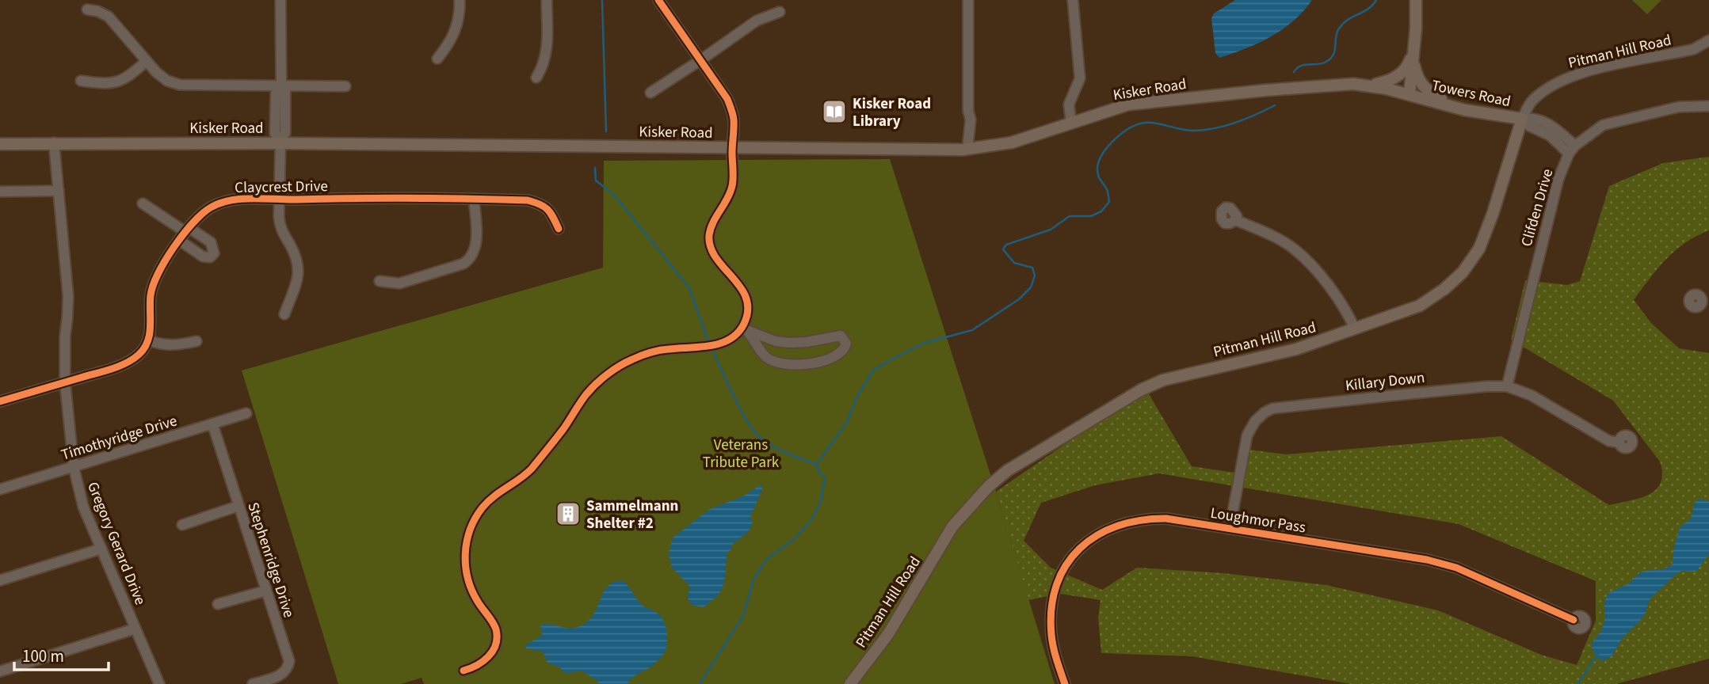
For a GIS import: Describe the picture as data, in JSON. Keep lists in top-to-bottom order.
{
  "streets": {
    "main road": ["Pitman Hill Road", "Kisker Road", "Towers Road"],
    "street": [
      "Claycrest Drive",
      "Clifden Drive",
      "Killary Down",
      "Timothyridge Drive",
      "Loughmor Pass",
      "Gregory Gerard Drive",
      "Stephenridge Drive"
    ]
  },
  "crossings": [
    ["Pitman Hill Road", "Towers Road"],
    ["Kisker Road", "Towers Road"],
    ["Kisker Road", "Gregory Gerard Drive"],
    ["Clifden Drive", "Killary Down"],
    ["Killary Down", "Loughmor Pass"],
    ["Timothyridge Drive", "Gregory Gerard Drive"],
    ["Timothyridge Drive", "Stephenridge Drive"]
  ],
  "parks": ["Veterans Tribute Park"],
  "places": {
    "library": ["Kisker Road Library"],
    "building": ["Sammelmann Shelter #2"]
  },
  "scale_bar": "100 m"
}
